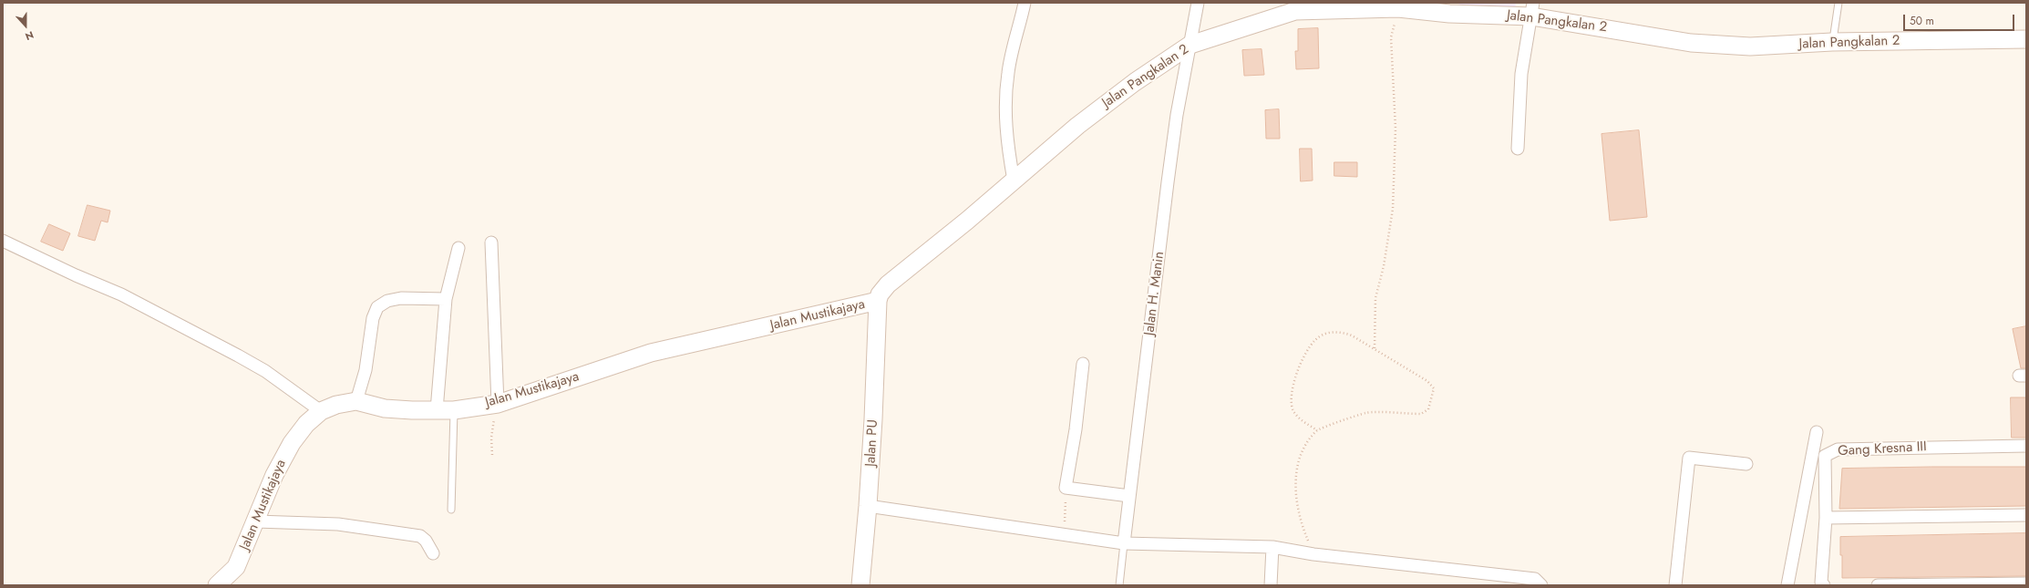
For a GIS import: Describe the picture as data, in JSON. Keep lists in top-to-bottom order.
{
  "streets": {
    "street": [
      "Jalan Pangkalan 2",
      "Jalan H. Manin",
      "Jalan Mustikajaya",
      "Jalan PU",
      "Gang Kresna III"
    ]
  },
  "crossings": [
    ["Jalan Pangkalan 2", "Jalan H. Manin"],
    ["Jalan Pangkalan 2", "Jalan Mustikajaya"],
    ["Jalan Pangkalan 2", "Jalan PU"],
    ["Jalan Mustikajaya", "Jalan PU"]
  ],
  "scale_bar": "50 m",
  "north": "bottom"
}
